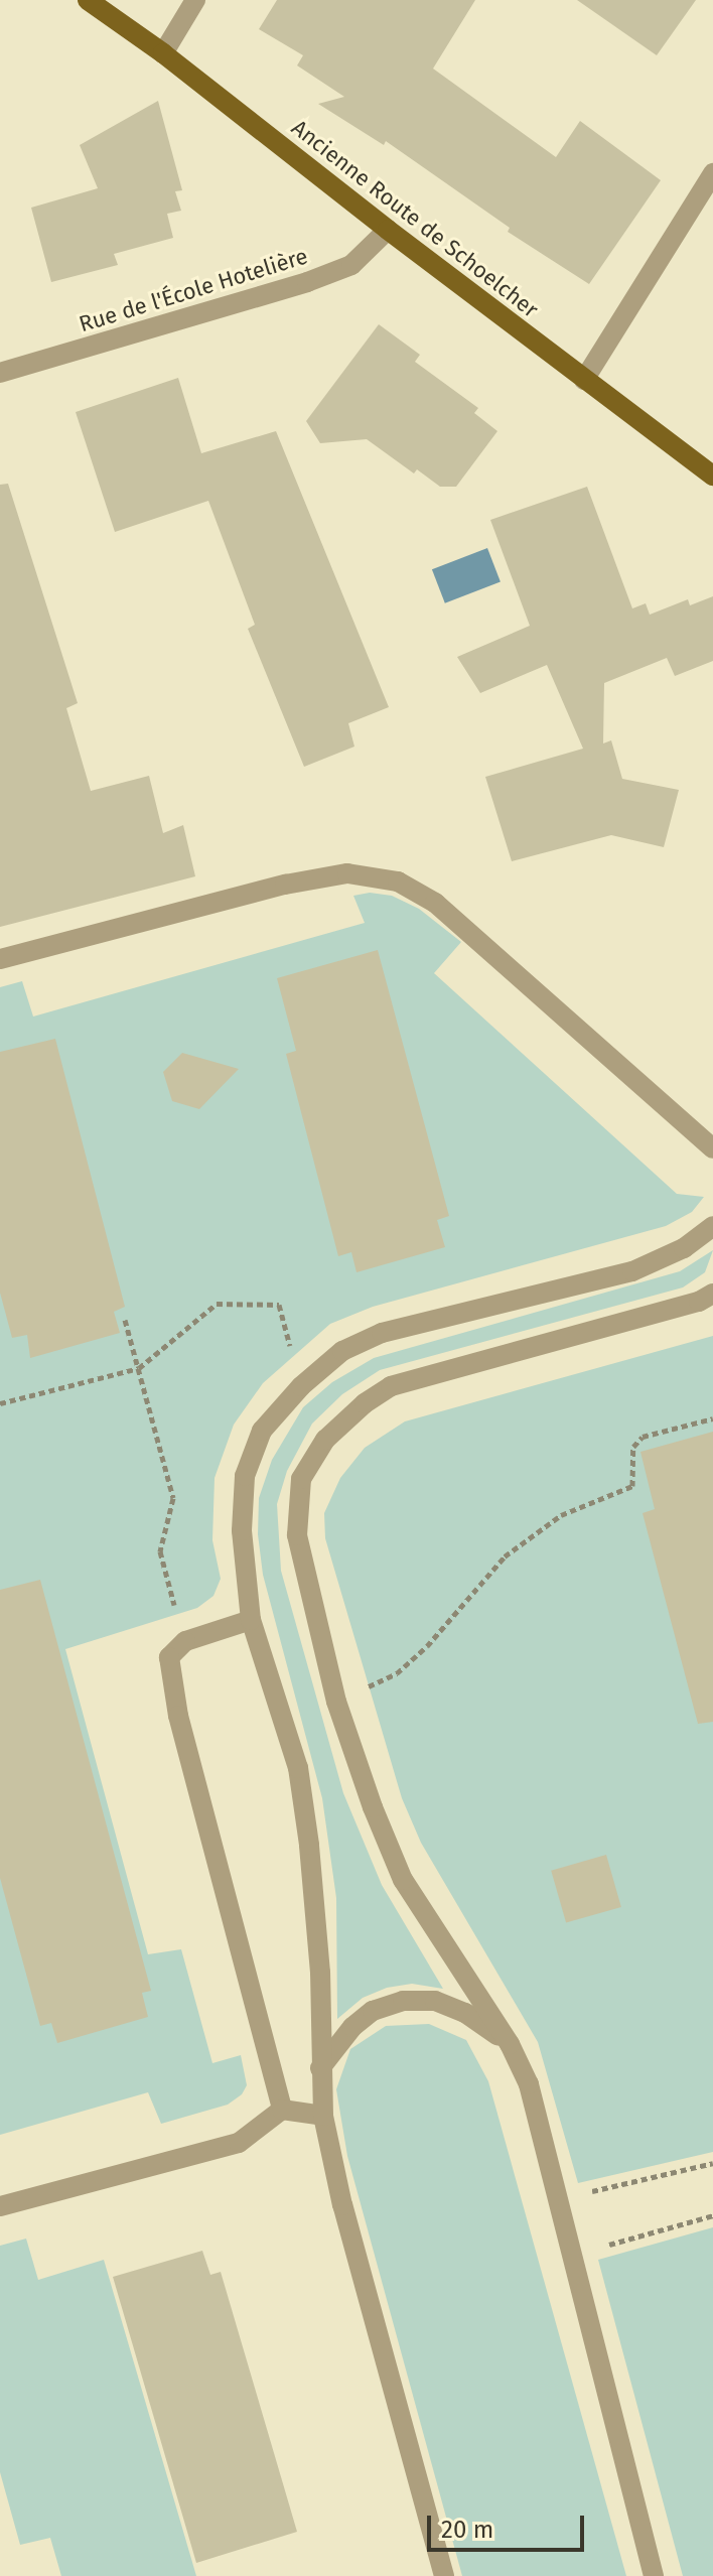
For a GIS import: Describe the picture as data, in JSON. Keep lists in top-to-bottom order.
{
  "streets": {
    "main road": ["Ancienne Route de Schoelcher"],
    "street": ["Rue de l'École Hotelière"]
  },
  "crossings": [
    ["Ancienne Route de Schoelcher", "Rue de l'École Hotelière"]
  ],
  "scale_bar": "20 m"
}
